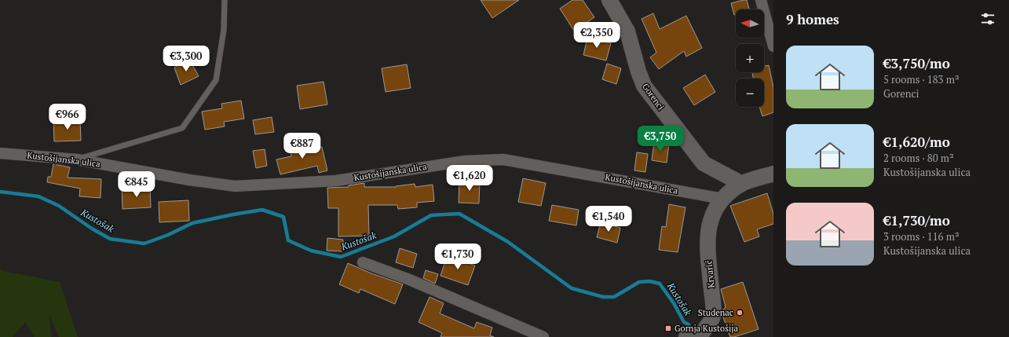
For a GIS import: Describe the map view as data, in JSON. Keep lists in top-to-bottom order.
{
  "streets": {
    "street": ["Gorenci", "Kustošijanska ulica", "Krvarić"]
  },
  "crossings": [
    ["Kustošijanska ulica", "Krvarić"]
  ],
  "water": ["Kustošak"],
  "places": {
    "other": ["Studenac"],
    "transit": ["Gornja Kustošija"]
  },
  "north": "left",
  "page": {
    "heading": "9 homes",
    "map_buttons": ["+", "−"],
    "price": [
      "€2,350",
      "€3,300",
      "€966",
      "€3,750",
      "€887",
      "€1,620",
      "€845",
      "€1,540",
      "€1,730"
    ],
    "list": [
      {
        "name": "€3,750/mo",
        "note": "5 rooms · 183 m² · Gorenci"
      },
      {
        "name": "€1,620/mo",
        "note": "2 rooms · 80 m² · Kustošijanska ulica"
      },
      {
        "name": "€1,730/mo",
        "note": "3 rooms · 116 m² · Kustošijanska ulica"
      }
    ]
  }
}
